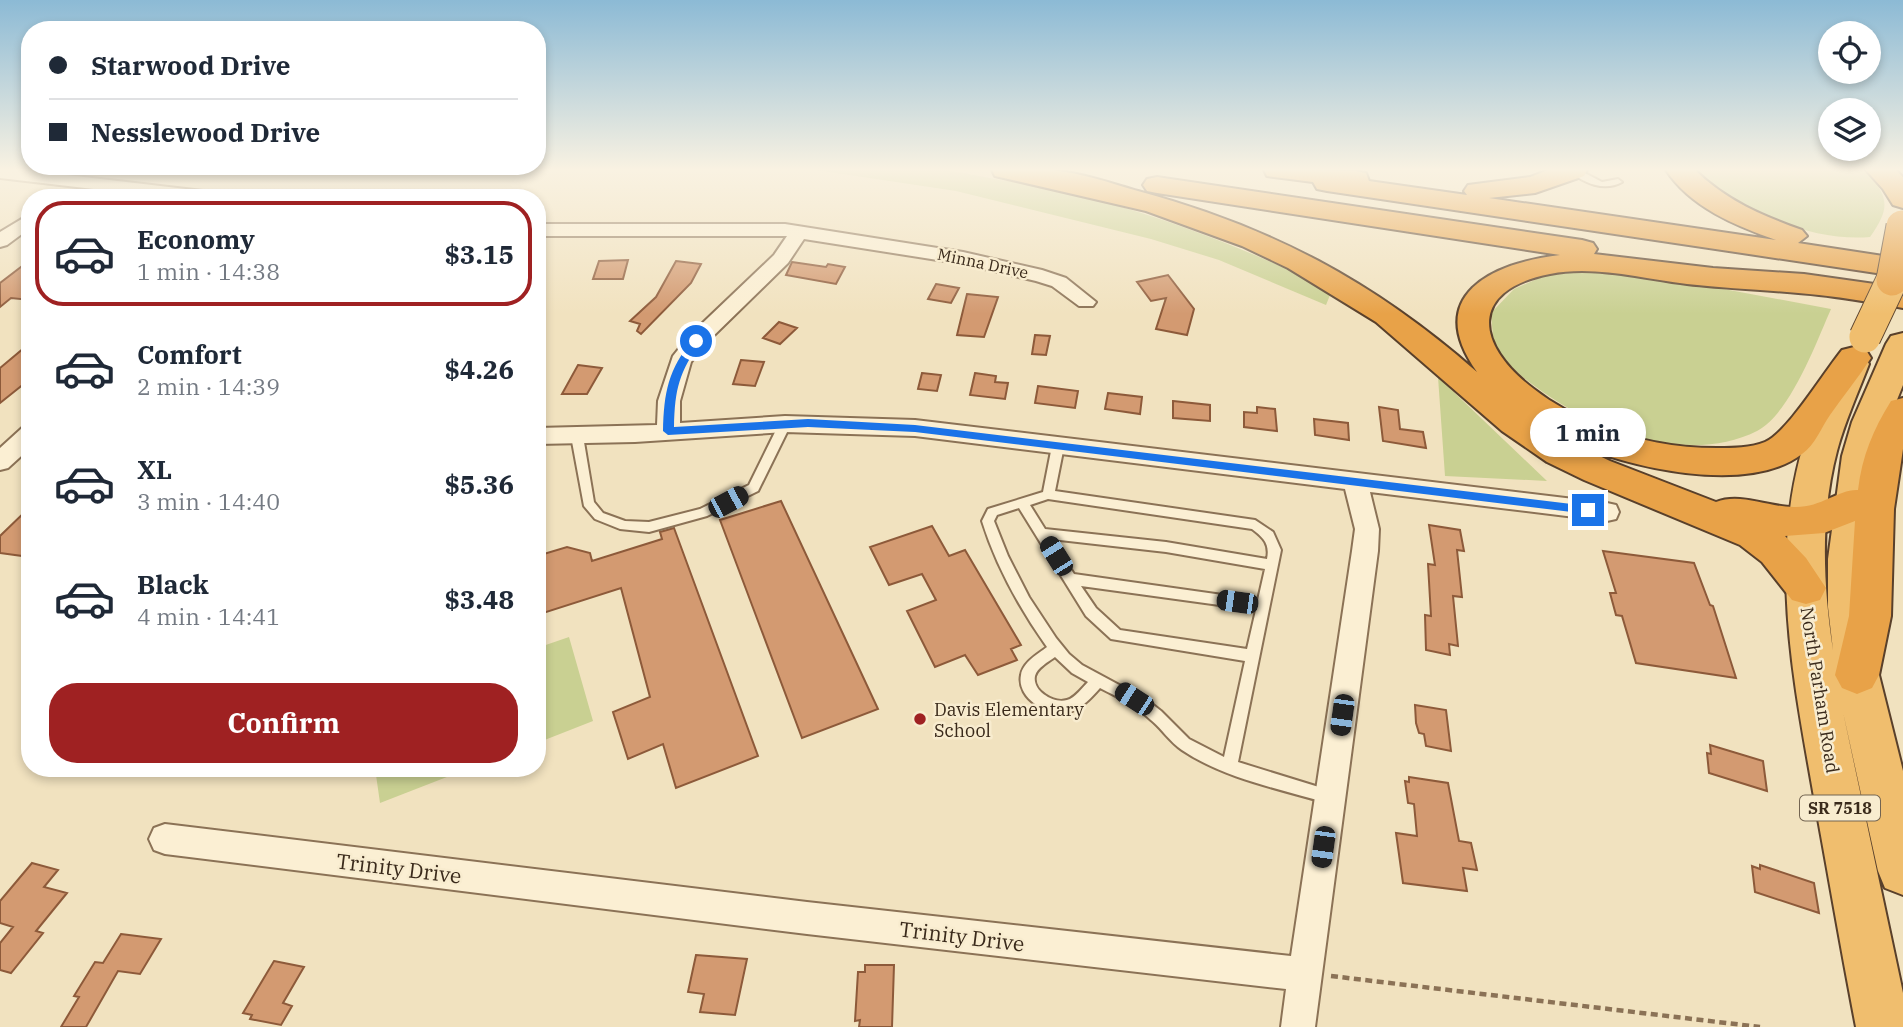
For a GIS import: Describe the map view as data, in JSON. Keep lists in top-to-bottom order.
{
  "streets": {
    "highway": ["North Parham Road", "SR 7518"],
    "street": ["Minna Drive", "Trinity Drive"]
  },
  "places": ["Davis Elementary School"],
  "page": {
    "banner": ["Starwood Drive", "Nesslewood Drive"],
    "list": [
      {
        "name": "Economy",
        "note": "1 min · 14:38",
        "value": "$3.15"
      },
      {
        "name": "Comfort",
        "note": "2 min · 14:39",
        "value": "$4.26"
      },
      {
        "name": "XL",
        "note": "3 min · 14:40",
        "value": "$5.36"
      },
      {
        "name": "Black",
        "note": "4 min · 14:41",
        "value": "$3.48"
      }
    ],
    "bubble": "1 min",
    "buttons": "Confirm"
  }
}
